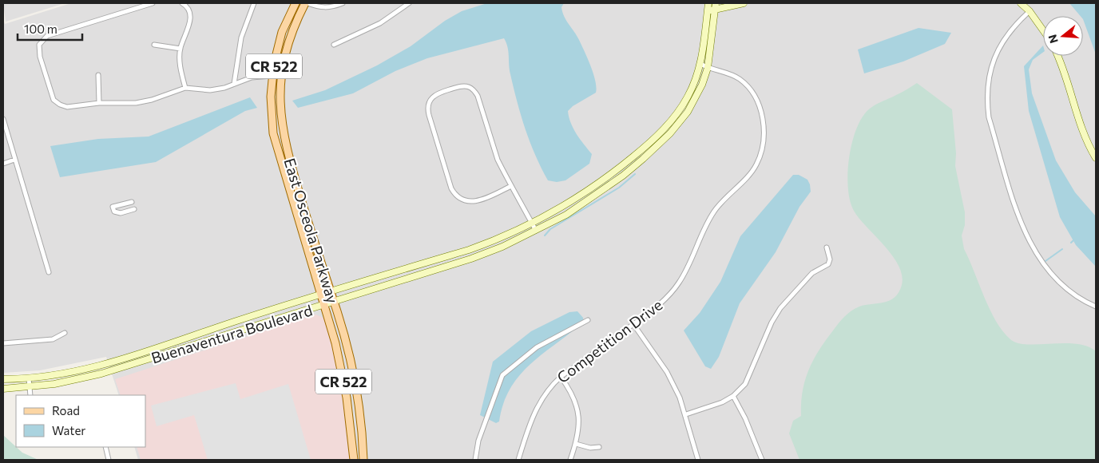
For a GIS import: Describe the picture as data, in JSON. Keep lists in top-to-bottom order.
{
  "streets": {
    "main road": ["CR 522", "East Osceola Parkway", "Buenaventura Boulevard"],
    "street": ["Competition Drive"]
  },
  "crossings": [
    ["East Osceola Parkway", "Buenaventura Boulevard"],
    ["Buenaventura Boulevard", "Competition Drive"]
  ],
  "legend": ["Road", "Water"],
  "scale_bar": "100 m",
  "north": "left"
}
